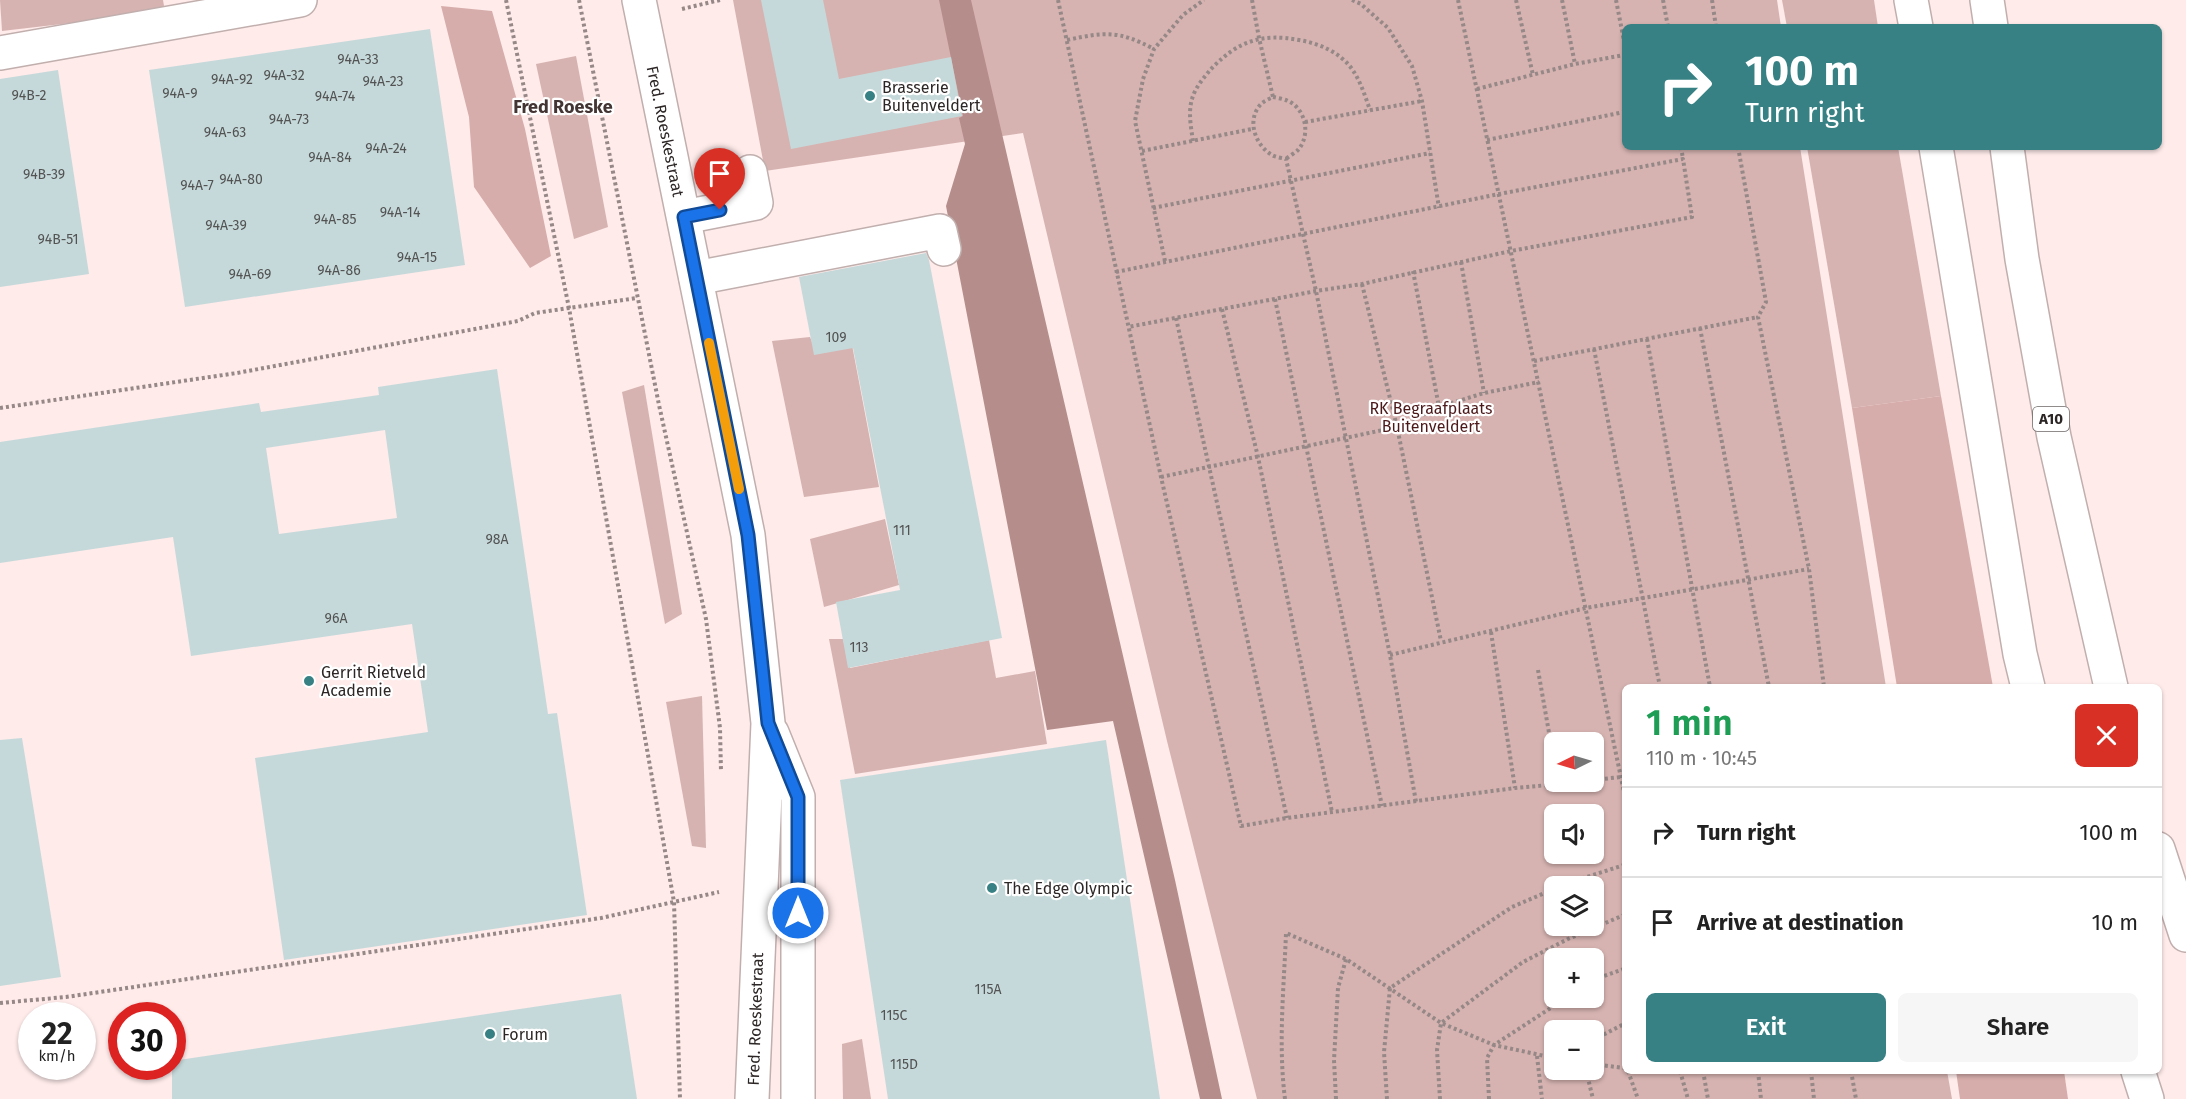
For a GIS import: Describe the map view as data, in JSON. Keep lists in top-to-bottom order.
{
  "streets": {
    "main road": ["Fred. Roeskestraat", "A10"]
  },
  "districts": ["Fred Roeske"],
  "parks": ["RK Begraafplaats Buitenveldert"],
  "places": [
    "Brasserie Buitenveldert",
    "Gerrit Rietveld Academie",
    "The Edge Olympic",
    "Forum"
  ],
  "house_numbers": [
    "94A-33",
    "94A-32",
    "94A-92",
    "94A-23",
    "94A-9",
    "94B-2",
    "94A-74",
    "94A-73",
    "94A-63",
    "94A-24",
    "94A-84",
    "94B-39",
    "94A-80",
    "94A-7",
    "94A-14",
    "94A-85",
    "94A-39",
    "94B-51",
    "94A-15",
    "94A-86",
    "94A-69",
    "109",
    "111",
    "98A",
    "96A",
    "113",
    "115A",
    "115C",
    "115D"
  ],
  "north": "left",
  "page": {
    "turn": ["100 m", "Turn right"],
    "heading": ["1 min", "110 m · 10:45"],
    "map_buttons": ["+", "−"],
    "list": [
      {
        "name": "Turn right",
        "value": "100 m"
      },
      {
        "name": "Arrive at destination",
        "value": "10 m"
      }
    ],
    "buttons": ["Exit", "Share"],
    "speed": "22 km/h",
    "limit": "30"
  }
}
